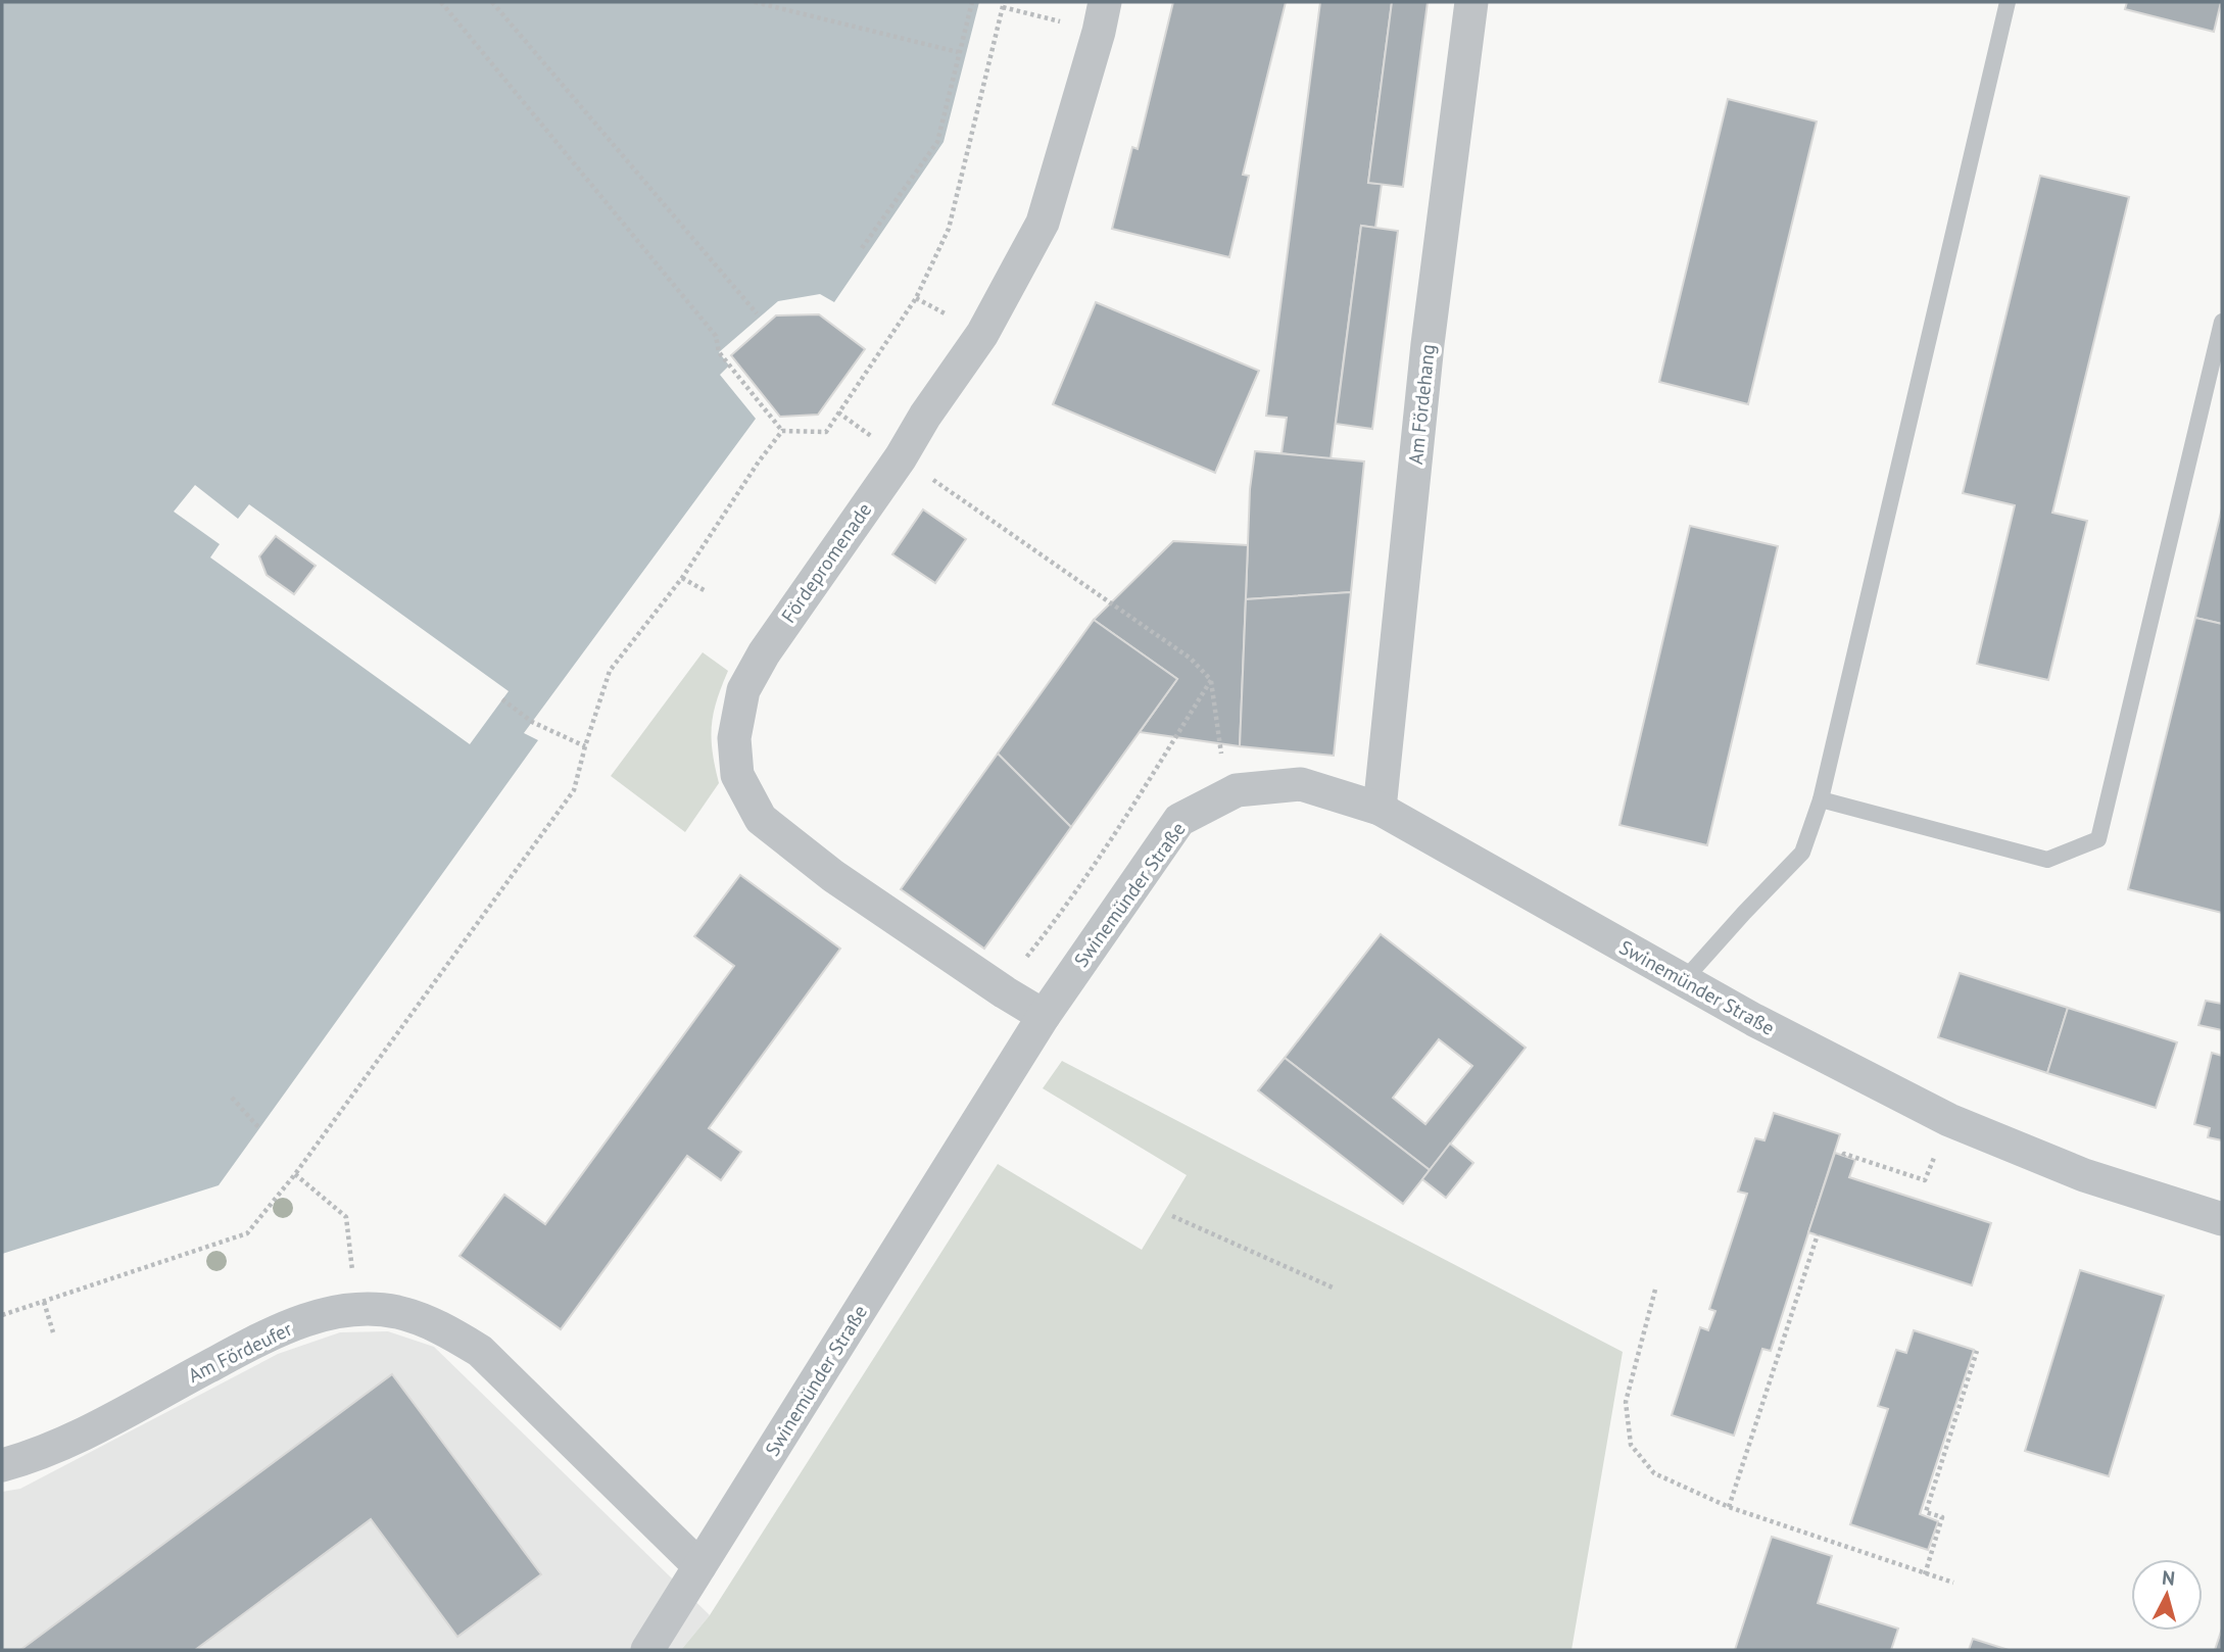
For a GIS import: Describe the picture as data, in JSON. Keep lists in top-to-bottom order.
{
  "streets": {
    "street": [
      "Am Fördehang",
      "Fördepromenade",
      "Swinemünder Straße",
      "Am Fördeufer"
    ]
  },
  "crossings": [
    ["Am Fördehang", "Swinemünder Straße"],
    ["Fördepromenade", "Swinemünder Straße"],
    ["Swinemünder Straße", "Am Fördeufer"]
  ],
  "north": "top"
}
